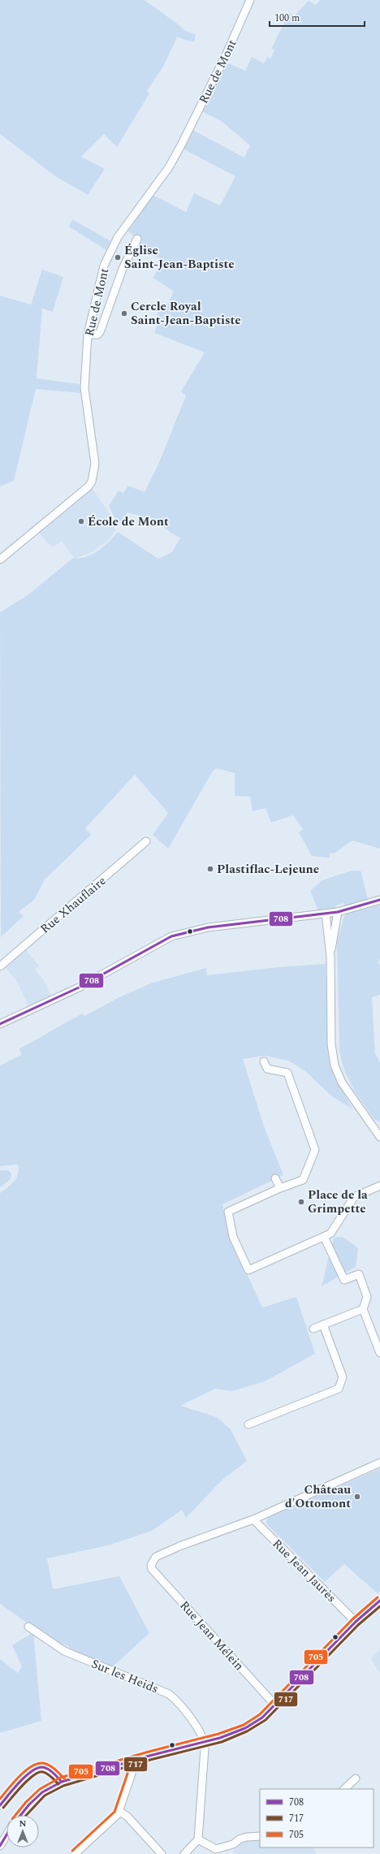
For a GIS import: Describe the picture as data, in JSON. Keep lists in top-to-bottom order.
{
  "streets": {
    "street": [
      "Rue de Mont",
      "Rue Xhauflaire",
      "Rue Jean Jaurès",
      "Rue Jean Mélein",
      "Sur les Heids"
    ]
  },
  "crossings": [
    ["Rue Jean Jaurès", "Rue Jean Mélein"]
  ],
  "places": [
    "Église Saint-Jean-Baptiste",
    "Cercle Royal Saint-Jean-Baptiste",
    "École de Mont",
    "Plastiflac-Lejeune",
    "Place de la Grimpette",
    "Château d'Ottomont"
  ],
  "lines": ["transit line 708", "transit line 705", "transit line 717"],
  "legend": ["708", "717", "705"],
  "scale_bar": "100 m",
  "north": "top"
}
